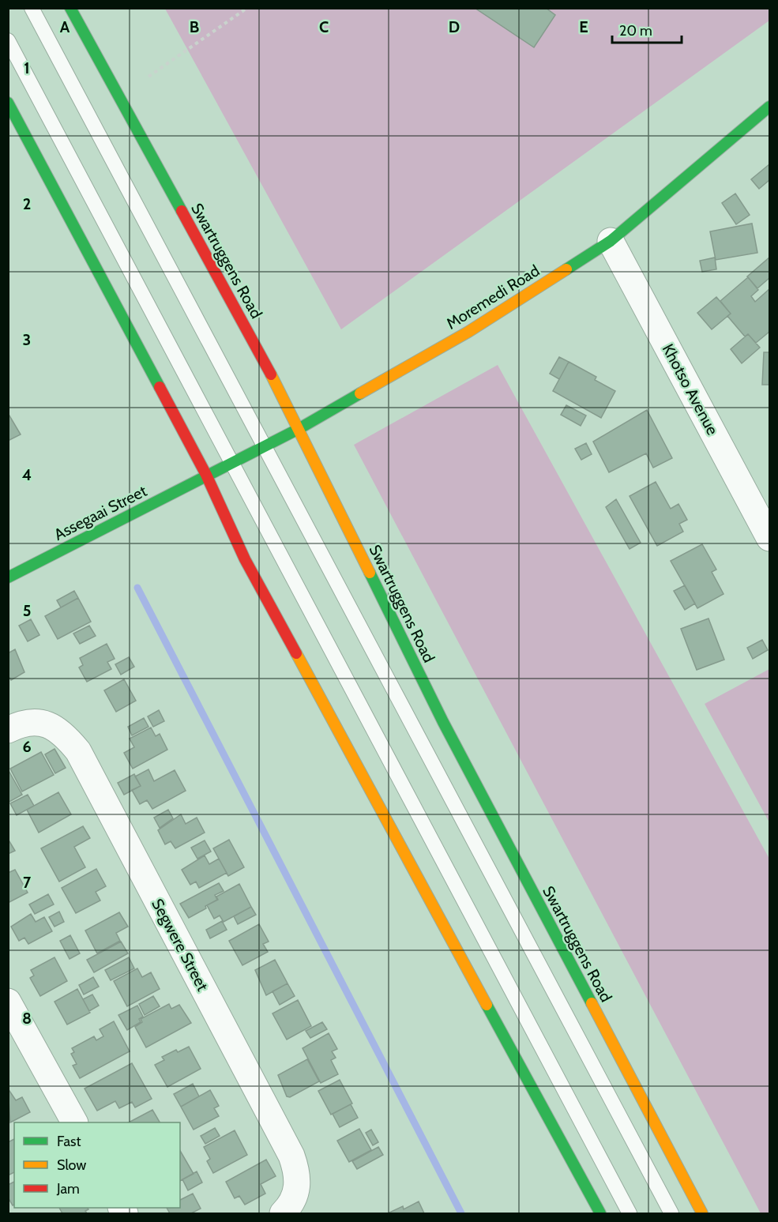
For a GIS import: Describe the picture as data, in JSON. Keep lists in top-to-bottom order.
{
  "streets": {
    "main road": ["Swartruggens Road", "Moremedi Road", "Assegaai Street"],
    "street": ["Khotso Avenue", "Segwere Street"]
  },
  "crossings": [
    ["Swartruggens Road", "Moremedi Road"],
    ["Moremedi Road", "Khotso Avenue"],
    ["Moremedi Road", "Assegaai Street"]
  ],
  "legend": ["Fast", "Slow", "Jam"],
  "scale_bar": "20 m",
  "grid": {
    "columns": [
      "A",
      "B",
      "C",
      "D",
      "E"
    ],
    "rows": [
      "1",
      "2",
      "3",
      "4",
      "5",
      "6",
      "7",
      "8"
    ]
  }
}
